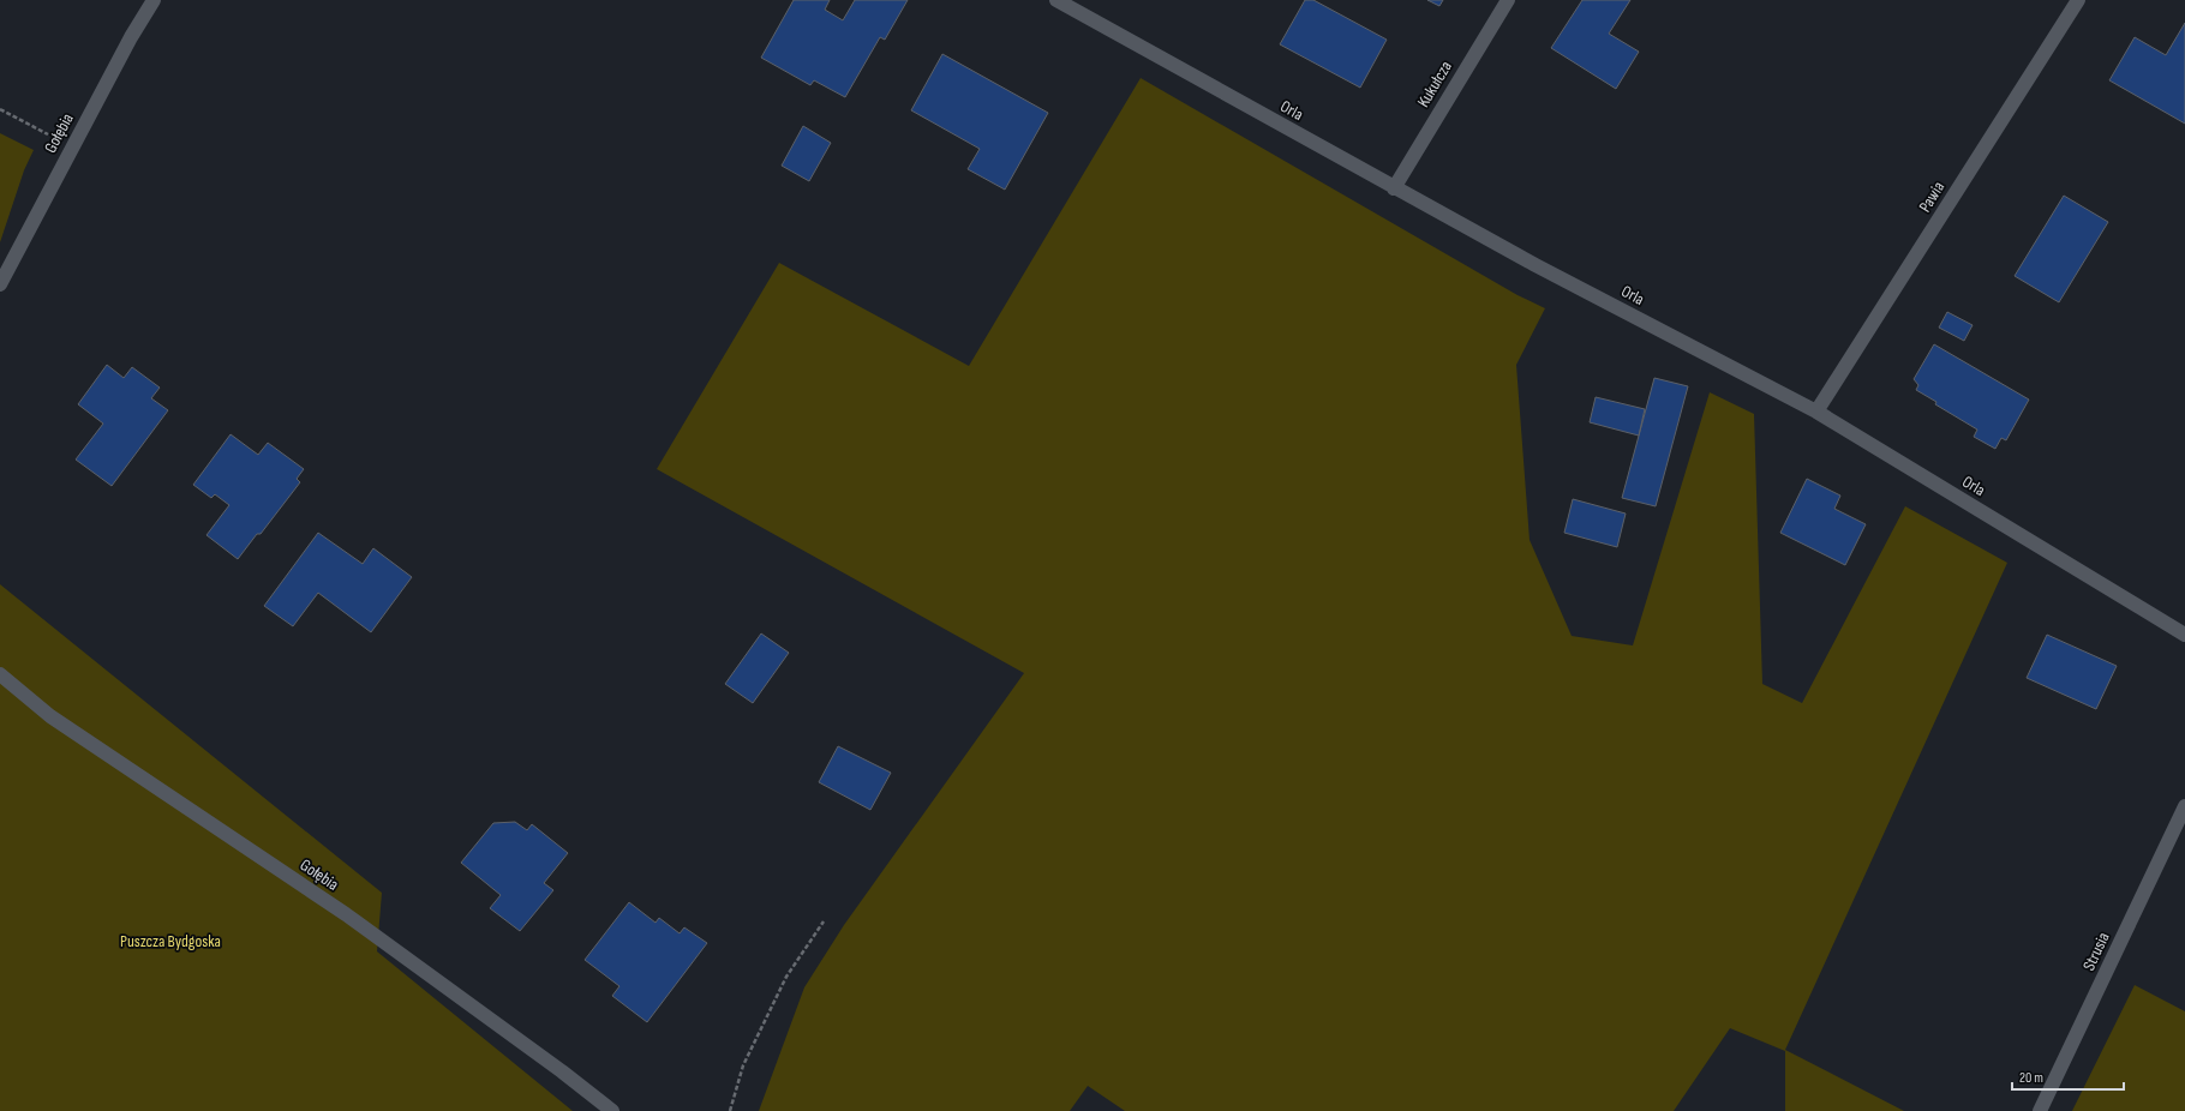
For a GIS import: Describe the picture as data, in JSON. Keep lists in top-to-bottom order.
{
  "streets": {
    "street": [
      "Kukułcza",
      "Orla",
      "Gołębia",
      "Pawia",
      "Strusia"
    ]
  },
  "crossings": [
    ["Kukułcza", "Orla"],
    ["Orla", "Pawia"]
  ],
  "parks": ["Puszcza Bydgoska"],
  "scale_bar": "20 m"
}
